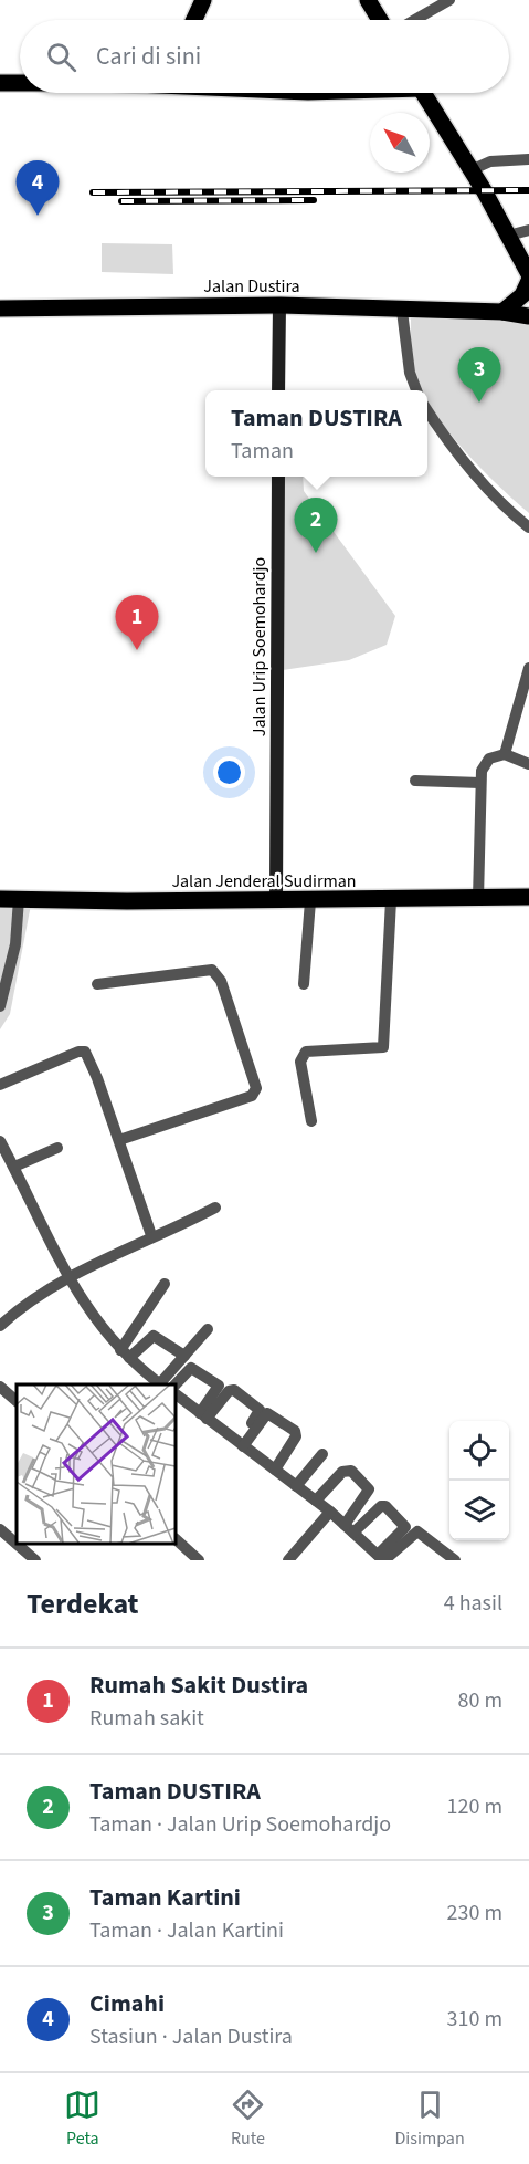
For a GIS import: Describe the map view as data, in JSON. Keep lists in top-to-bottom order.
{
  "streets": {
    "main road": ["Jalan Dustira", "Jalan Urip Soemohardjo", "Jalan Jenderal Sudirman"]
  },
  "crossings": [
    ["Jalan Urip Soemohardjo", "Jalan Jenderal Sudirman"]
  ],
  "north": "top left",
  "page": {
    "search": "Cari di sini",
    "pins": [
      "4",
      "3",
      "2",
      "1"
    ],
    "popup": ["Taman DUSTIRA", "Taman"],
    "heading": ["Terdekat", "4 hasil"],
    "list": [
      {
        "mark": "1",
        "name": "Rumah Sakit Dustira",
        "note": "Rumah sakit",
        "value": "80 m"
      },
      {
        "mark": "2",
        "name": "Taman DUSTIRA",
        "note": "Taman · Jalan Urip Soemohardjo",
        "value": "120 m"
      },
      {
        "mark": "3",
        "name": "Taman Kartini",
        "note": "Taman · Jalan Kartini",
        "value": "230 m"
      },
      {
        "mark": "4",
        "name": "Cimahi",
        "note": "Stasiun · Jalan Dustira",
        "value": "310 m"
      }
    ],
    "nav": ["Peta", "Rute", "Disimpan"]
  }
}
